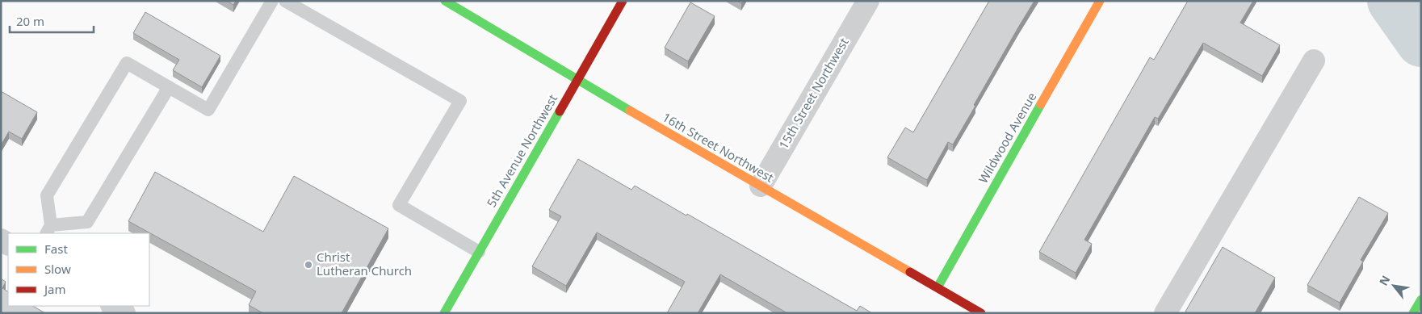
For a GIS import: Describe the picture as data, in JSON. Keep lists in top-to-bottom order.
{
  "streets": {
    "street": [
      "15th Street Northwest",
      "Wildwood Avenue",
      "16th Street Northwest",
      "5th Avenue Northwest"
    ]
  },
  "crossings": [
    ["15th Street Northwest", "16th Street Northwest"],
    ["Wildwood Avenue", "16th Street Northwest"],
    ["16th Street Northwest", "5th Avenue Northwest"]
  ],
  "places": ["Christ Lutheran Church"],
  "legend": ["Fast", "Slow", "Jam"],
  "scale_bar": "20 m",
  "north": "top left"
}
